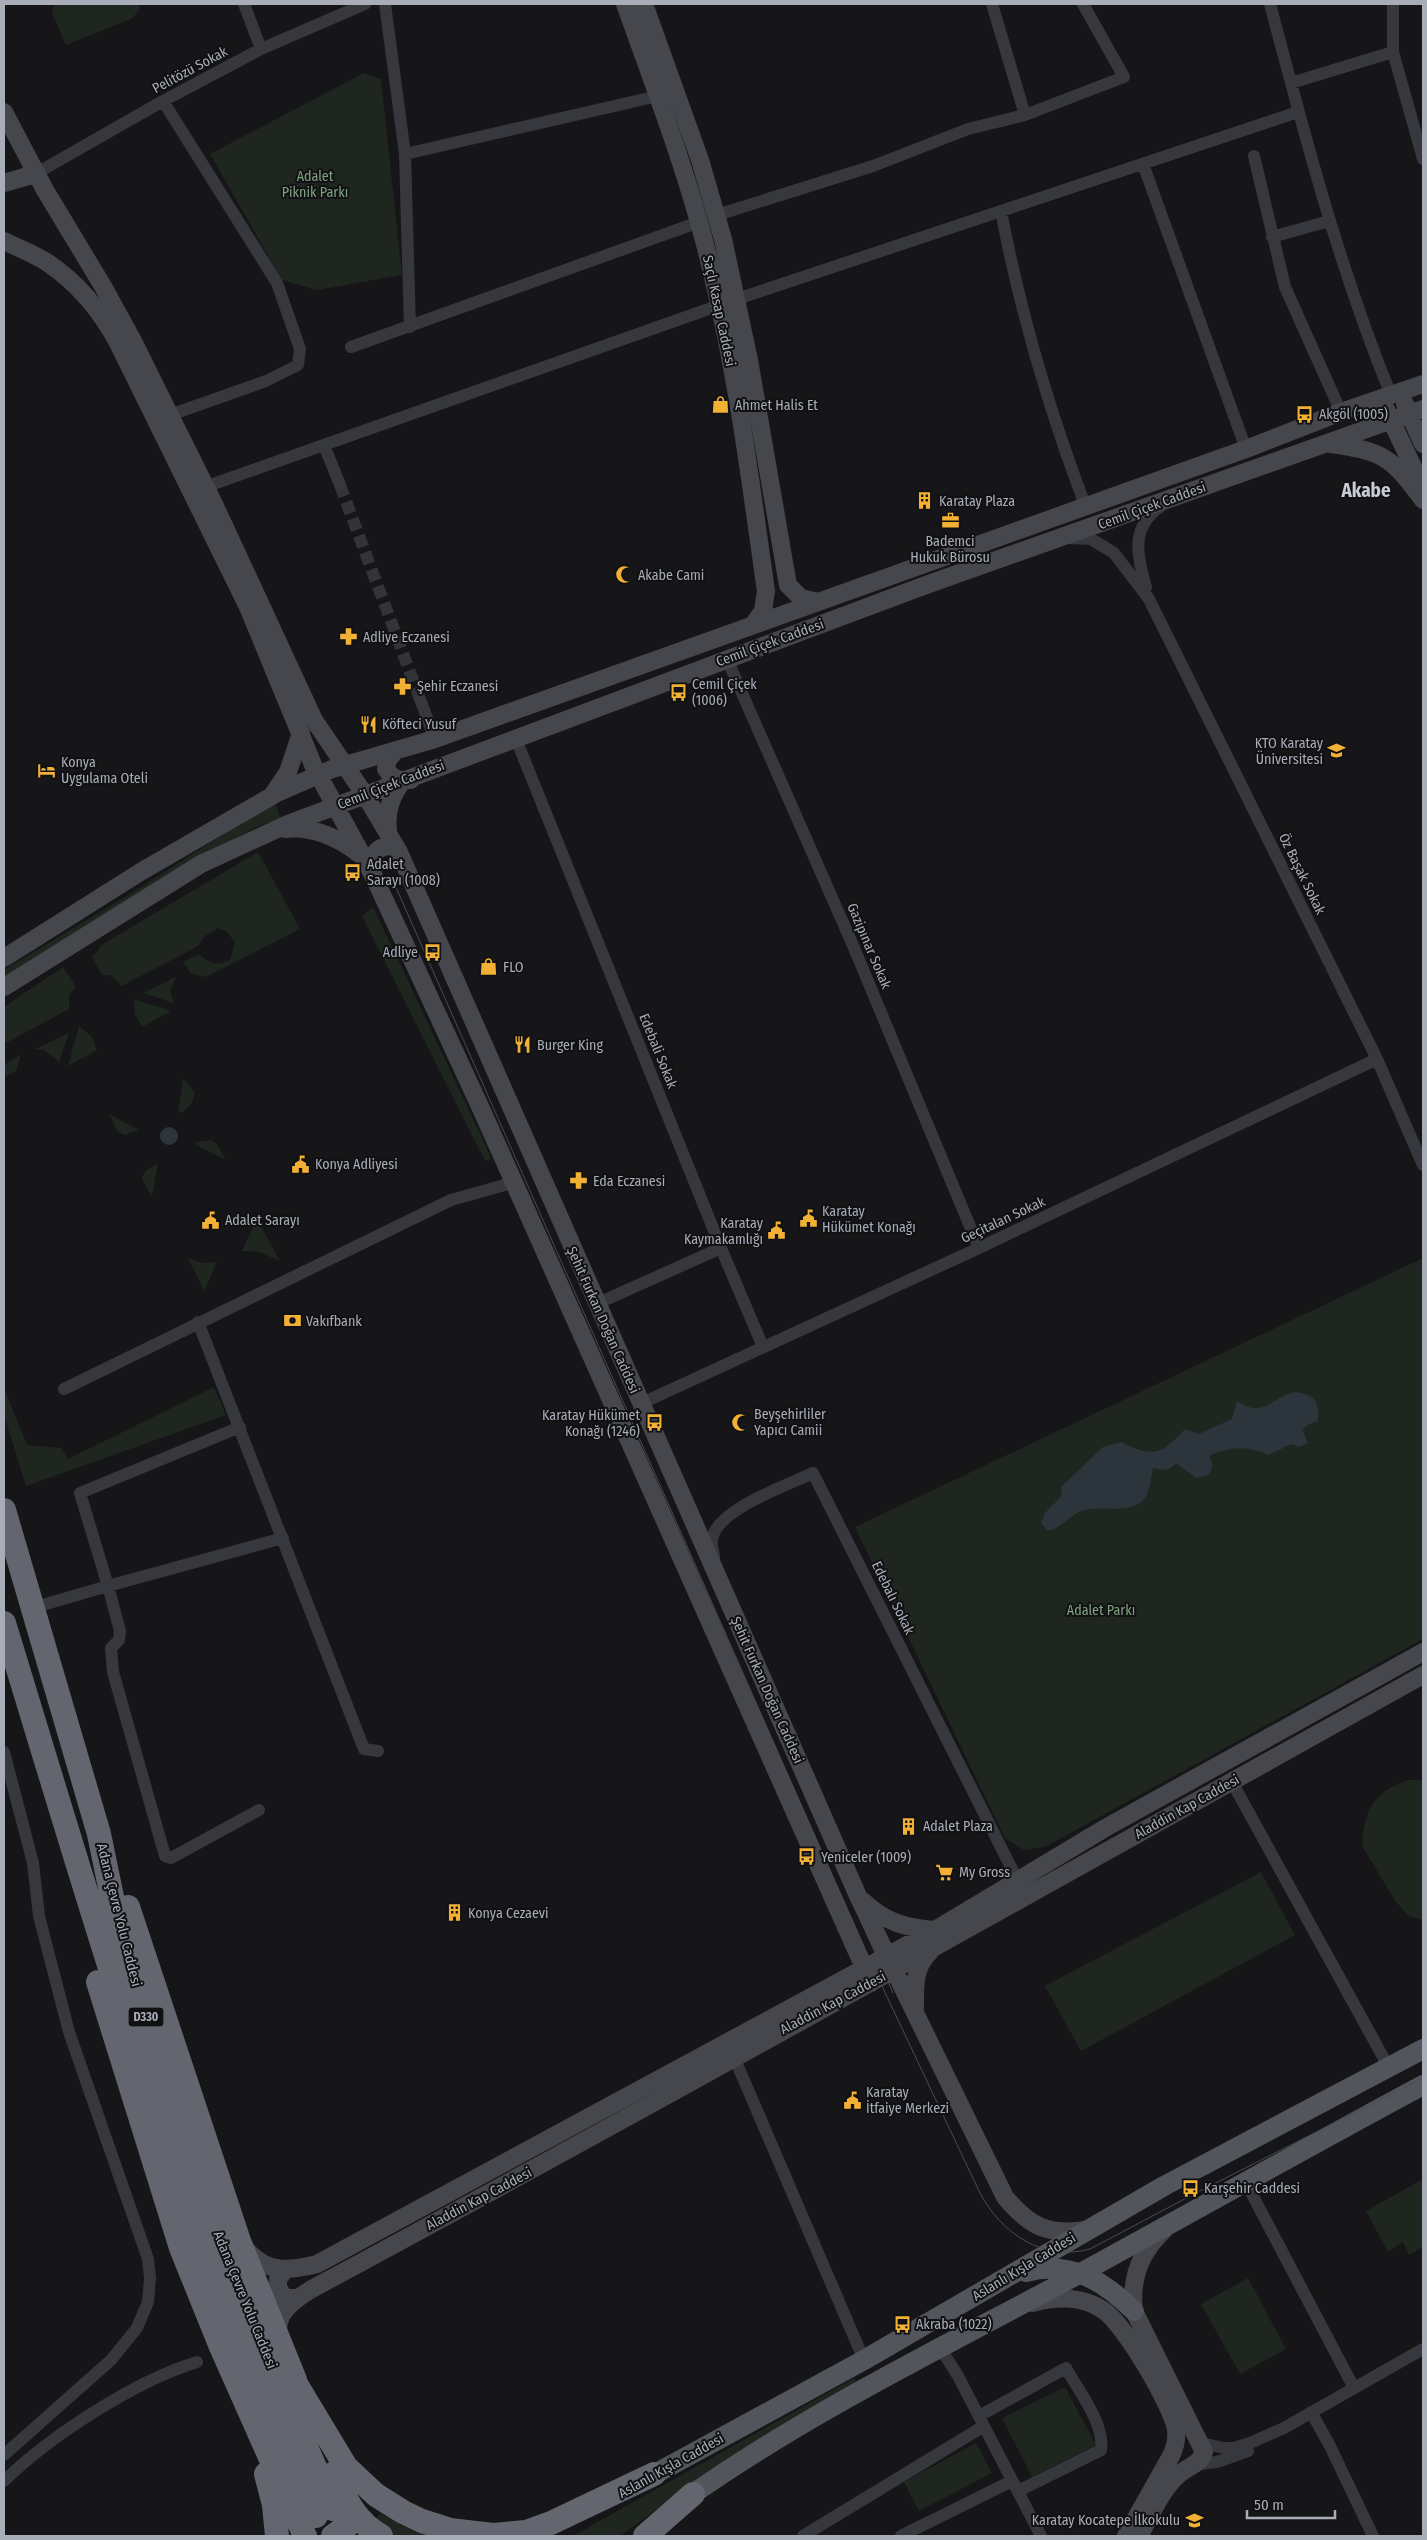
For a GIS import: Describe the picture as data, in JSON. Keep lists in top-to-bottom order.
{
  "streets": {
    "highway": ["Adana Çevre Yolu Caddesi", "D330"],
    "main road": ["Aslanlı Kışla Caddesi"],
    "street": [
      "Pelitözü Sokak",
      "Saçlı Kasap Caddesi",
      "Cemil Çiçek Caddesi",
      "Öz Başak Sokak",
      "Gazipınar Sokak",
      "Edebali Sokak",
      "Geçitalan Sokak",
      "Şehit Furkan Doğan Caddesi",
      "Edebalı Sokak",
      "Aladdin Kap Caddesi"
    ]
  },
  "crossings": [
    ["Cemil Çiçek Caddesi", "Gazipınar Sokak"],
    ["Cemil Çiçek Caddesi", "Edebali Sokak"],
    ["Cemil Çiçek Caddesi", "Şehit Furkan Doğan Caddesi"],
    ["Öz Başak Sokak", "Geçitalan Sokak"],
    ["Gazipınar Sokak", "Geçitalan Sokak"],
    ["Edebali Sokak", "Geçitalan Sokak"],
    ["Geçitalan Sokak", "Şehit Furkan Doğan Caddesi"],
    ["Şehit Furkan Doğan Caddesi", "Edebalı Sokak"],
    ["Şehit Furkan Doğan Caddesi", "Aladdin Kap Caddesi"],
    ["Şehit Furkan Doğan Caddesi", "Aslanlı Kışla Caddesi"],
    ["Edebalı Sokak", "Aladdin Kap Caddesi"]
  ],
  "districts": ["Akabe"],
  "parks": ["Adalet Piknik Parkı", "Adalet Parkı"],
  "places": {
    "shop": ["Ahmet Halis Et", "FLO"],
    "bus stop": [
      "Akgöl (1005)",
      "Cemil Çiçek (1006)",
      "Adalet Sarayı (1008)",
      "Adliye",
      "Karatay Hükümet Konağı (1246)",
      "Yeniceler (1009)",
      "Karşehir Caddesi",
      "Akraba (1022)"
    ],
    "building": ["Karatay Plaza", "Adalet Plaza", "Konya Cezaevi"],
    "office": ["Bademci Hukuk Bürosu"],
    "mosque": ["Akabe Cami", "Beyşehirliler Yapıcı Camii"],
    "pharmacy": ["Adliye Eczanesi", "Şehir Eczanesi", "Eda Eczanesi"],
    "restaurant": ["Köfteci Yusuf", "Burger King"],
    "school or university": ["KTO Karatay Üniversitesi", "Karatay Kocatepe İlkokulu"],
    "hotel": ["Konya Uygulama Oteli"],
    "public building": [
      "Konya Adliyesi",
      "Karatay Hükümet Konağı",
      "Adalet Sarayı",
      "Karatay Kaymakamlığı",
      "Karatay İtfaiye Merkezi"
    ],
    "bank": ["Vakıfbank"],
    "supermarket": ["My Gross"]
  },
  "scale_bar": "50 m"
}
